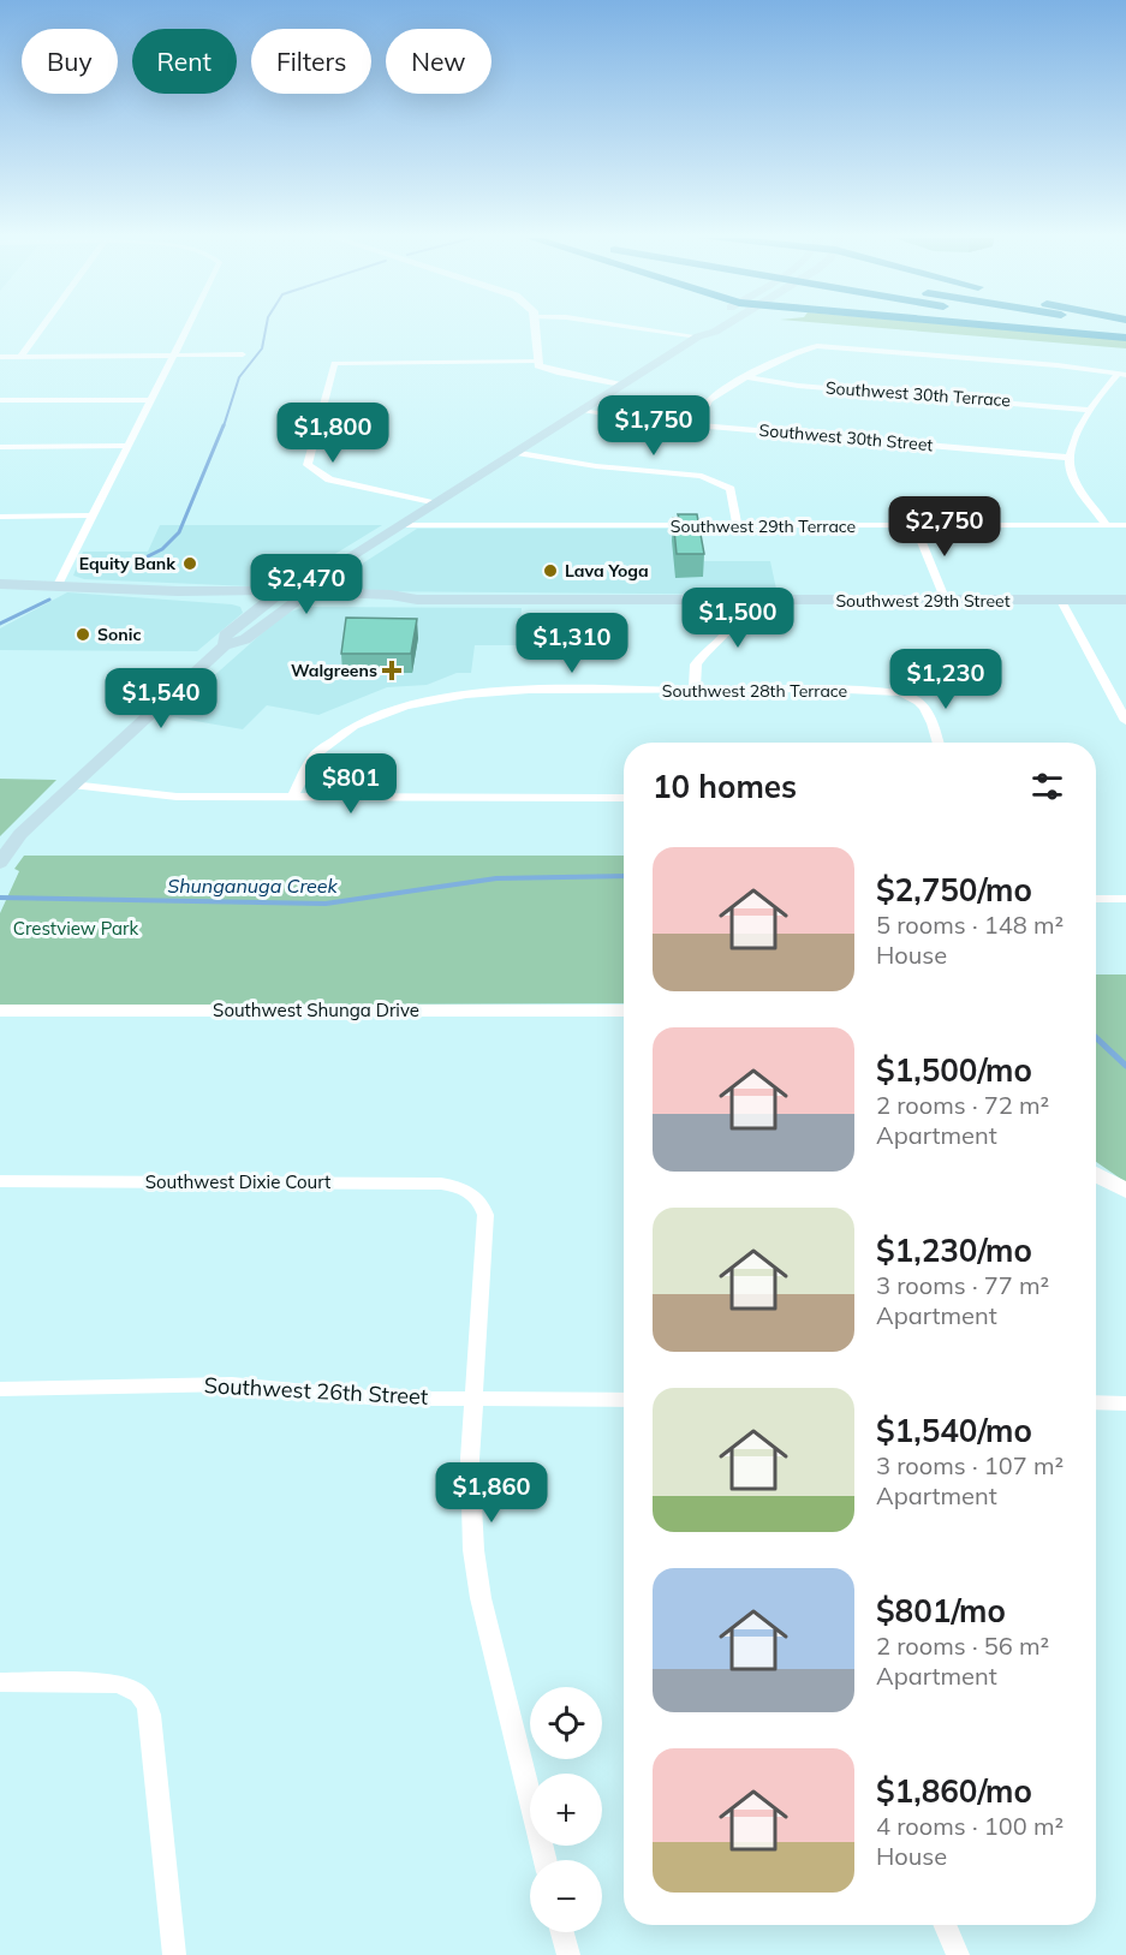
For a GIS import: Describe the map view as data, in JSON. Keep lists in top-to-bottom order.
{
  "streets": {
    "main road": ["Southwest 29th Street"],
    "street": [
      "Southwest 30th Terrace",
      "Southwest 30th Street",
      "Southwest 29th Terrace",
      "Southwest 28th Terrace",
      "Southwest Shunga Drive",
      "Southwest Dixie Court",
      "Southwest 26th Street"
    ]
  },
  "crossings": [
    ["Southwest Dixie Court", "Southwest 26th Street"]
  ],
  "water": ["Shunganuga Creek"],
  "parks": ["Crestview Park"],
  "places": {
    "other": ["Equity Bank", "Lava Yoga", "Sonic"],
    "health": ["Walgreens"]
  },
  "page": {
    "chip": [
      "Buy",
      "Rent",
      "Filters",
      "New"
    ],
    "price": [
      "$1,750",
      "$1,800",
      "$2,750",
      "$2,470",
      "$1,500",
      "$1,310",
      "$1,230",
      "$1,540",
      "$801",
      "$1,860"
    ],
    "heading": "10 homes",
    "list": [
      {
        "name": "$2,750/mo",
        "note": "5 rooms · 148 m² · House"
      },
      {
        "name": "$1,500/mo",
        "note": "2 rooms · 72 m² · Apartment"
      },
      {
        "name": "$1,230/mo",
        "note": "3 rooms · 77 m² · Apartment"
      },
      {
        "name": "$1,540/mo",
        "note": "3 rooms · 107 m² · Apartment"
      },
      {
        "name": "$801/mo",
        "note": "2 rooms · 56 m² · Apartment"
      },
      {
        "name": "$1,860/mo",
        "note": "4 rooms · 100 m² · House"
      }
    ],
    "map_buttons": ["+", "−"]
  }
}
